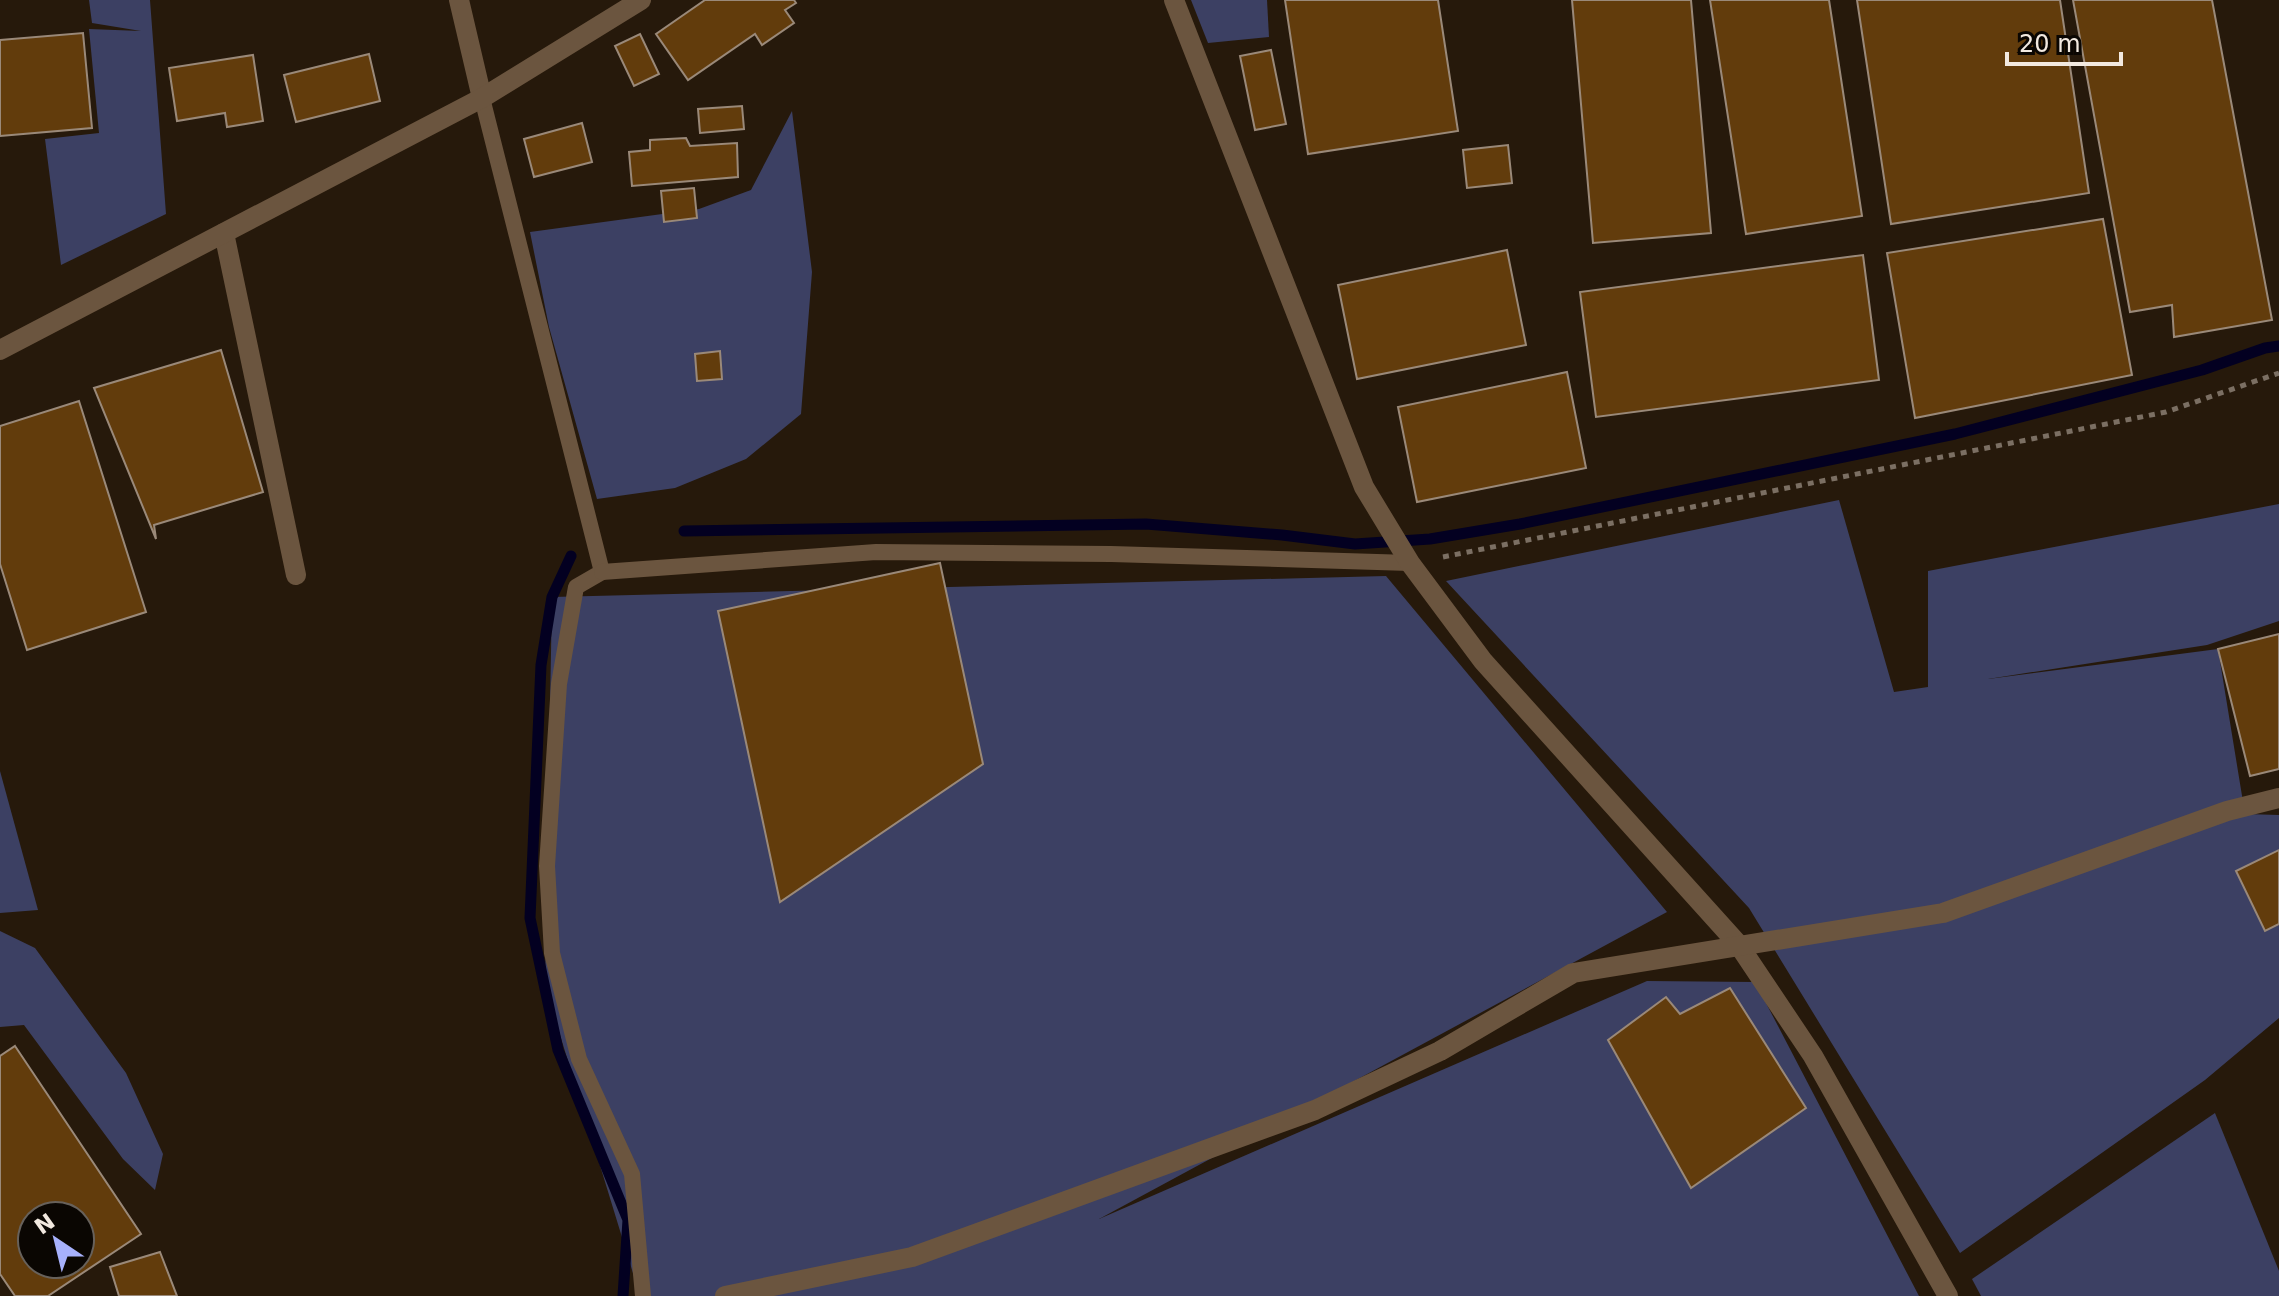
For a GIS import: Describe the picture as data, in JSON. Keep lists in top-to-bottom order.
{
  "scale_bar": "20 m",
  "north": "top left"
}
